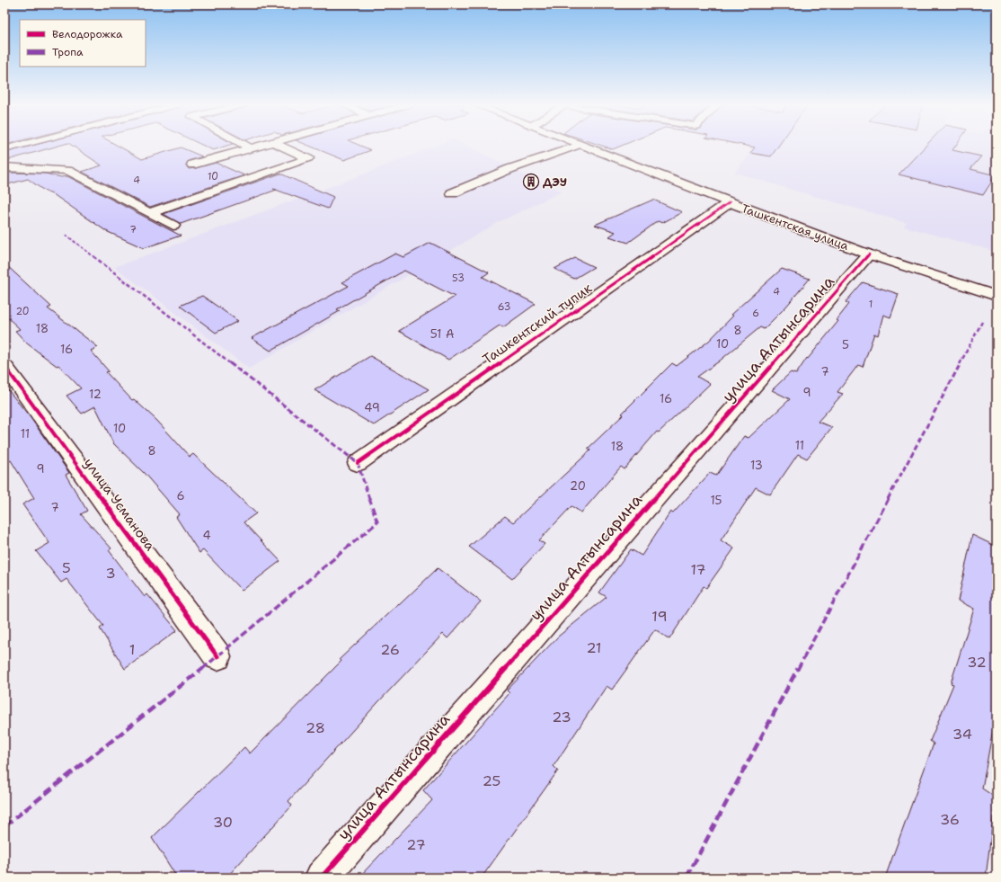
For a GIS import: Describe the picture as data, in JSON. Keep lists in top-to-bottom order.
{
  "streets": {
    "street": [
      "Ташкентская улица",
      "Ташкентский тупик",
      "улица Алтынсарина",
      "улица Усманова"
    ]
  },
  "crossings": [
    ["Ташкентская улица", "Ташкентский тупик"],
    ["Ташкентская улица", "улица Алтынсарина"]
  ],
  "places": {
    "building": ["ДЭУ"]
  },
  "house_numbers": [
    "10",
    "4",
    "7",
    "53",
    "4",
    "1",
    "63",
    "20",
    "6",
    "18",
    "8",
    "51 А",
    "10",
    "5",
    "16",
    "7",
    "9",
    "12",
    "16",
    "49",
    "10",
    "11",
    "11",
    "18",
    "8",
    "13",
    "9",
    "20",
    "6",
    "15",
    "7",
    "4",
    "5",
    "17",
    "3",
    "19",
    "21",
    "1",
    "26",
    "32",
    "23",
    "28",
    "34",
    "25",
    "36",
    "30",
    "27"
  ],
  "legend": ["Велодорожка", "Тропа"]
}
